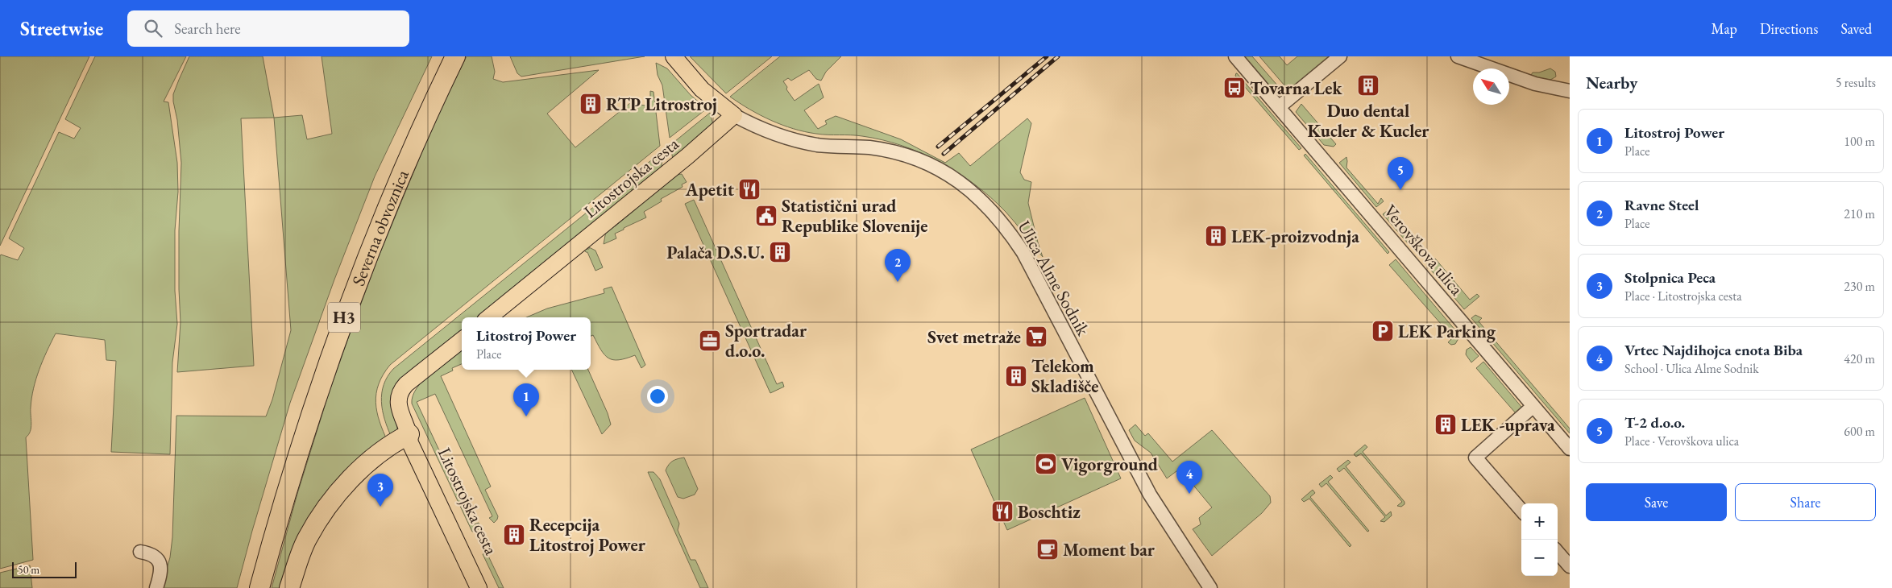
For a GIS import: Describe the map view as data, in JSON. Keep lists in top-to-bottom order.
{
  "streets": {
    "highway": ["Severna obvoznica", "H3"],
    "main road": ["Litostrojska cesta"],
    "street": ["Verovškova ulica", "Ulica Alme Sodnik"]
  },
  "crossings": [
    ["Litostrojska cesta", "Ulica Alme Sodnik"]
  ],
  "places": {
    "building": [
      "Duo dental Kucler & Kucler",
      "RTP Litrostroj",
      "LEK-proizvodnja",
      "Palača D.S.U.",
      "Telekom Skladišče",
      "LEK -uprava",
      "Recepcija Litostroj Power"
    ],
    "bus stop": ["Tovarna Lek"],
    "restaurant": ["Apetit", "Boschtiz"],
    "public building": ["Statistični urad Republike Slovenije"],
    "parking": ["LEK Parking"],
    "supermarket": ["Svet metraže"],
    "office": ["Sportradar d.o.o."],
    "sports": ["Vigorground"],
    "cafe": ["Moment bar"]
  },
  "scale_bar": "50 m",
  "north": "top left",
  "page": {
    "header": "Streetwise",
    "search": "Search here",
    "nav": ["Map", "Directions", "Saved"],
    "heading": ["Nearby", "5 results"],
    "list": [
      {
        "mark": "1",
        "name": "Litostroj Power",
        "note": "Place",
        "value": "100 m"
      },
      {
        "mark": "2",
        "name": "Ravne Steel",
        "note": "Place",
        "value": "210 m"
      },
      {
        "mark": "3",
        "name": "Stolpnica Peca",
        "note": "Place · Litostrojska cesta",
        "value": "230 m"
      },
      {
        "mark": "4",
        "name": "Vrtec Najdihojca enota Biba",
        "note": "School · Ulica Alme Sodnik",
        "value": "420 m"
      },
      {
        "mark": "5",
        "name": "T-2 d.o.o.",
        "note": "Place · Verovškova ulica",
        "value": "600 m"
      }
    ],
    "pins": [
      "5",
      "2",
      "1",
      "4",
      "3"
    ],
    "popup": ["Litostroj Power", "Place"],
    "buttons": ["Save", "Share"],
    "map_buttons": ["+", "−"],
    "scale": "50 m"
  }
}
